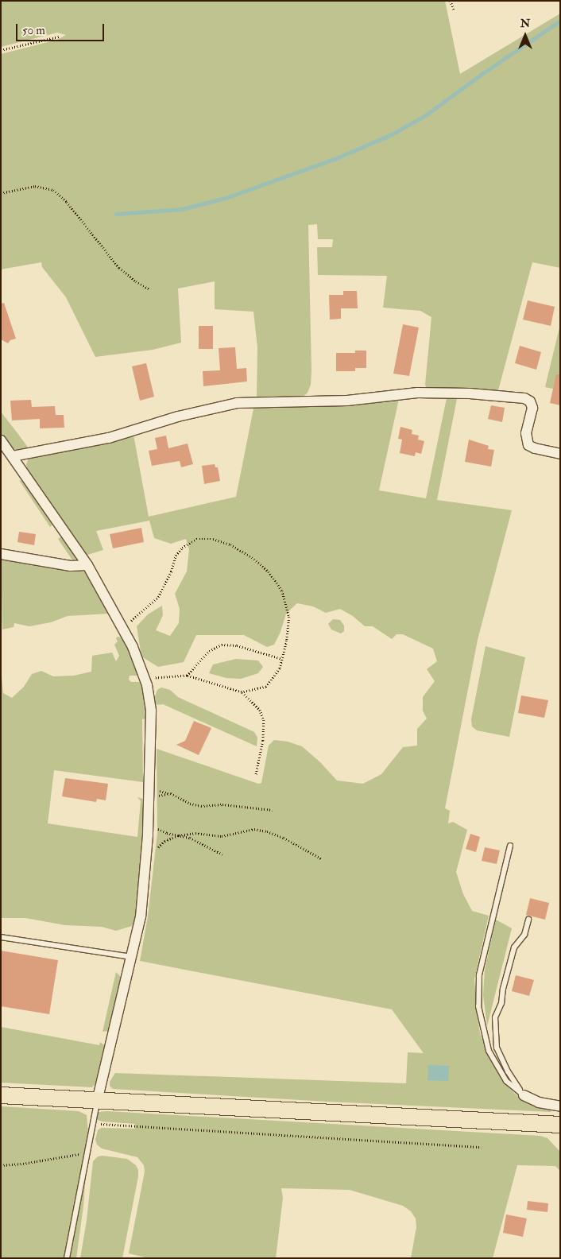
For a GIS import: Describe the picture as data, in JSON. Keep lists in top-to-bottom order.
{
  "scale_bar": "50 m",
  "north": "top"
}
